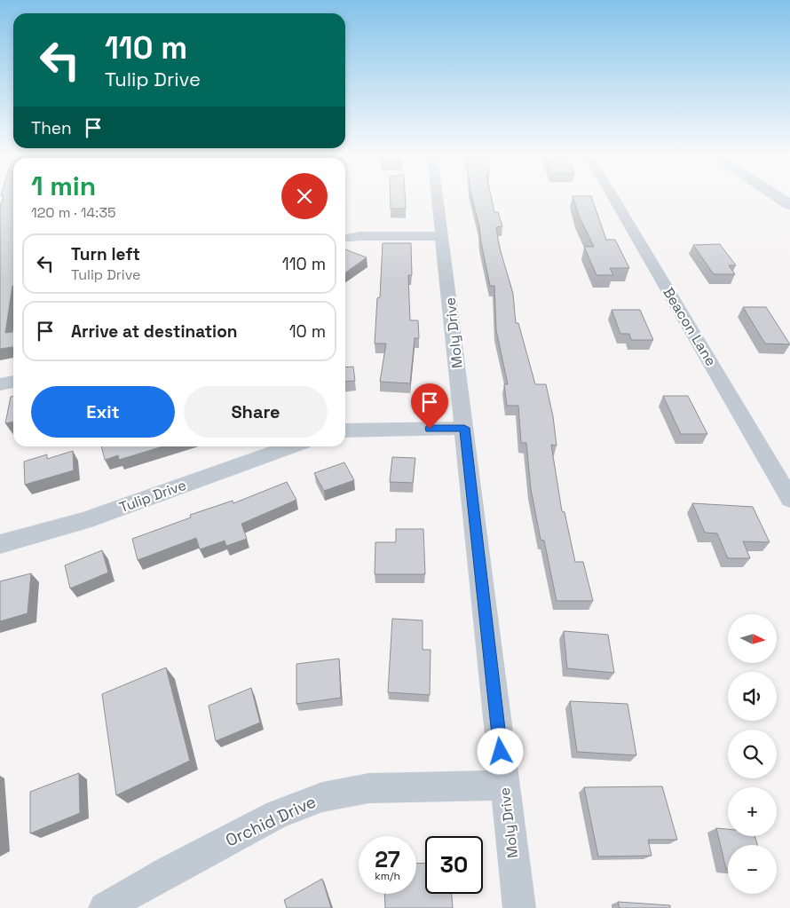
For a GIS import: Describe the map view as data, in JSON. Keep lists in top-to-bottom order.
{
  "streets": {
    "street": [
      "Beacon Lane",
      "Moly Drive",
      "Tulip Drive",
      "Orchid Drive"
    ]
  },
  "crossings": [
    ["Moly Drive", "Orchid Drive"]
  ],
  "north": "right",
  "page": {
    "turn": ["110 m", "Tulip Drive"],
    "then": "Then",
    "heading": ["1 min", "120 m · 14:35"],
    "list": [
      {
        "name": "Turn left",
        "note": "Tulip Drive",
        "value": "110 m"
      },
      {
        "name": "Arrive at destination",
        "value": "10 m"
      }
    ],
    "buttons": ["Exit", "Share"],
    "map_buttons": ["+", "−"],
    "speed": "27 km/h",
    "limit": "30"
  }
}
